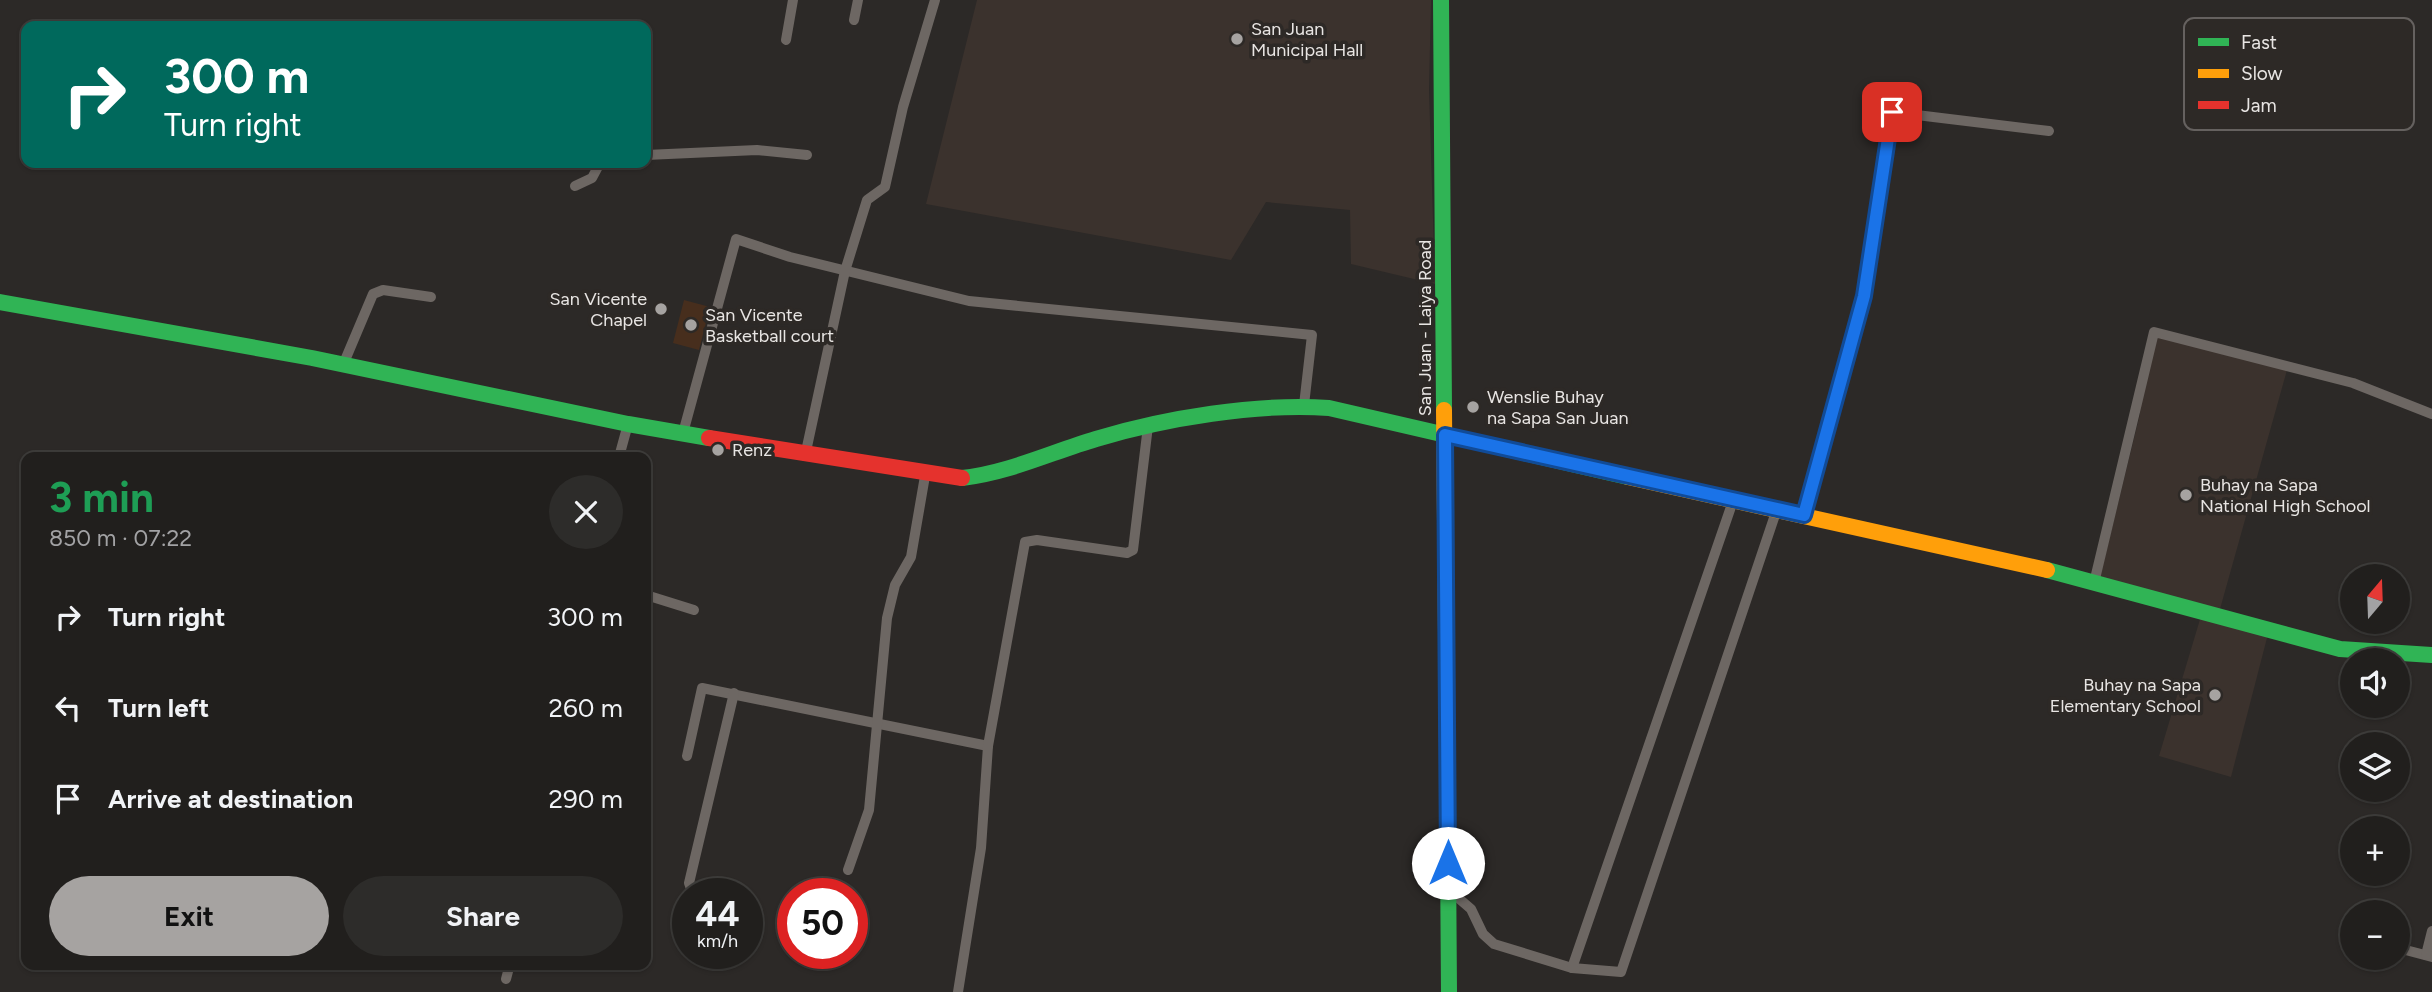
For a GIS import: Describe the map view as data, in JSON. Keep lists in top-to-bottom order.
{
  "streets": {
    "street": ["San Juan - Laiya Road"]
  },
  "places": [
    "San Juan Municipal Hall",
    "San Vicente Chapel",
    "San Vicente Basketball court",
    "Wenslie Buhay na Sapa San Juan",
    "Renz",
    "Buhay na Sapa National High School",
    "Buhay na Sapa Elementary School"
  ],
  "legend": ["Fast", "Slow", "Jam"],
  "north": "top",
  "page": {
    "turn": ["300 m", "Turn right"],
    "heading": ["3 min", "850 m · 07:22"],
    "map_buttons": ["+", "−"],
    "list": [
      {
        "name": "Turn right",
        "value": "300 m"
      },
      {
        "name": "Turn left",
        "value": "260 m"
      },
      {
        "name": "Arrive at destination",
        "value": "290 m"
      }
    ],
    "buttons": ["Exit", "Share"],
    "speed": "44 km/h",
    "limit": "50"
  }
}
